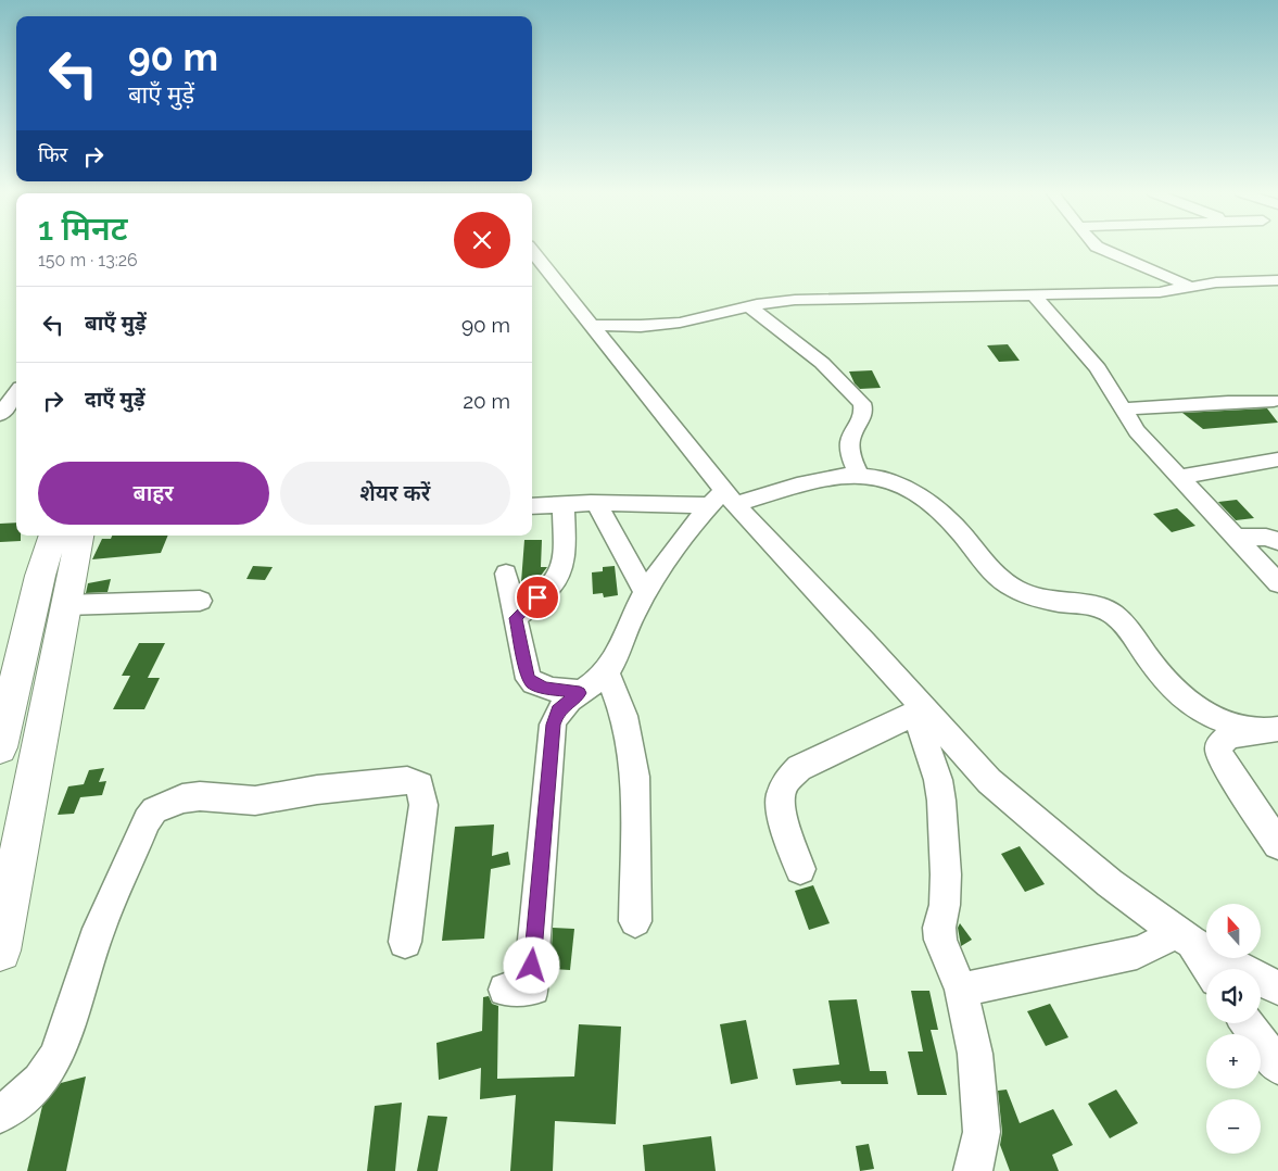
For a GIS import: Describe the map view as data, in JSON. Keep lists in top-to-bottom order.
{
  "north": "top",
  "page": {
    "turn": ["90 m", "बाएँ मुड़ें"],
    "then": "फिर",
    "heading": ["1 मिनट", "150 m · 13:26"],
    "list": [
      {
        "name": "बाएँ मुड़ें",
        "value": "90 m"
      },
      {
        "name": "दाएँ मुड़ें",
        "value": "20 m"
      }
    ],
    "buttons": ["बाहर", "शेयर करें"],
    "map_buttons": ["+", "−"]
  }
}
